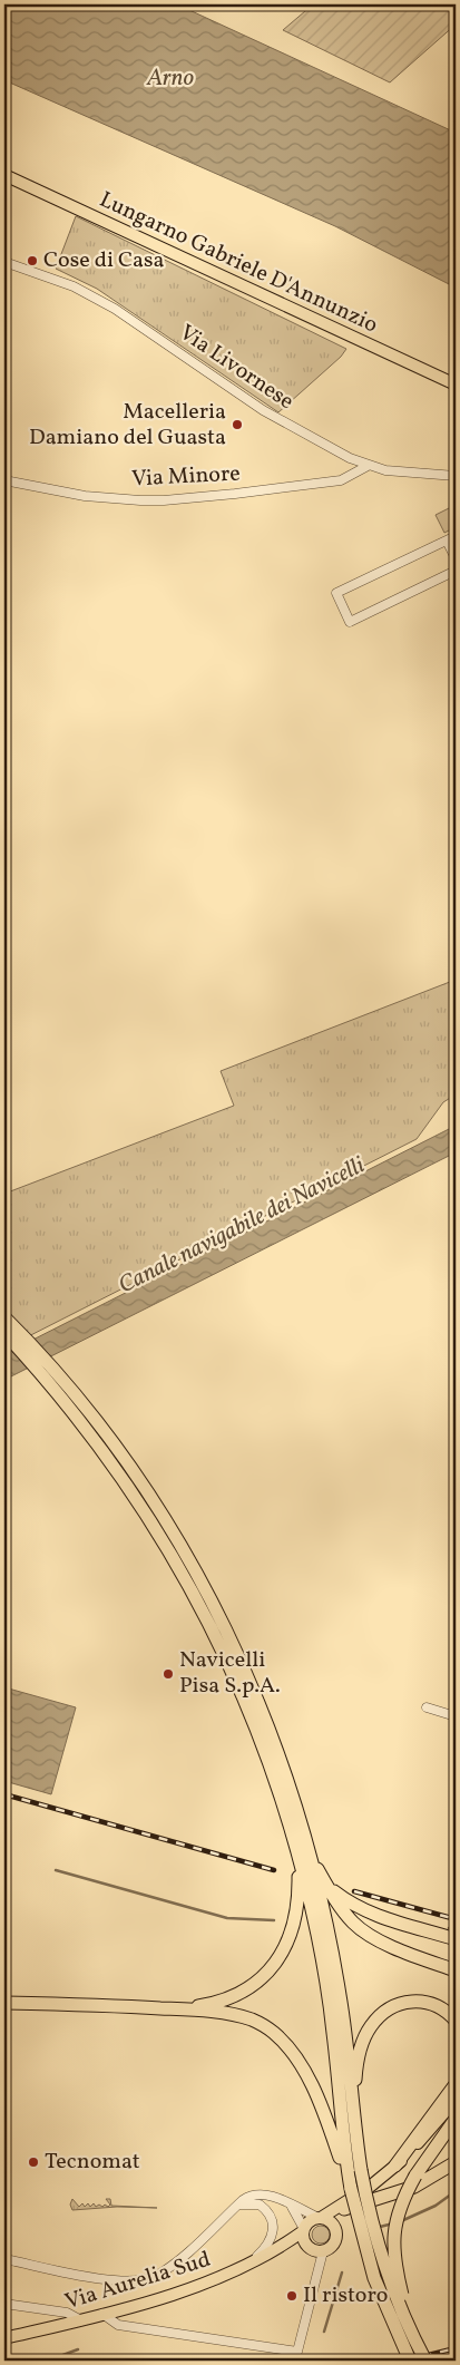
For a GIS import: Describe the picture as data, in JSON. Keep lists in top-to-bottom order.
{
  "streets": {
    "main road": ["Lungarno Gabriele D'Annunzio", "Via Aurelia Sud"],
    "street": ["Via Livornese", "Via Minore"]
  },
  "crossings": [
    ["Via Livornese", "Via Minore"]
  ],
  "water": ["Arno", "Canale navigabile dei Navicelli"],
  "places": [
    "Cose di Casa",
    "Macelleria Damiano del Guasta",
    "Navicelli Pisa S.p.A.",
    "Tecnomat",
    "Il ristoro"
  ]
}
